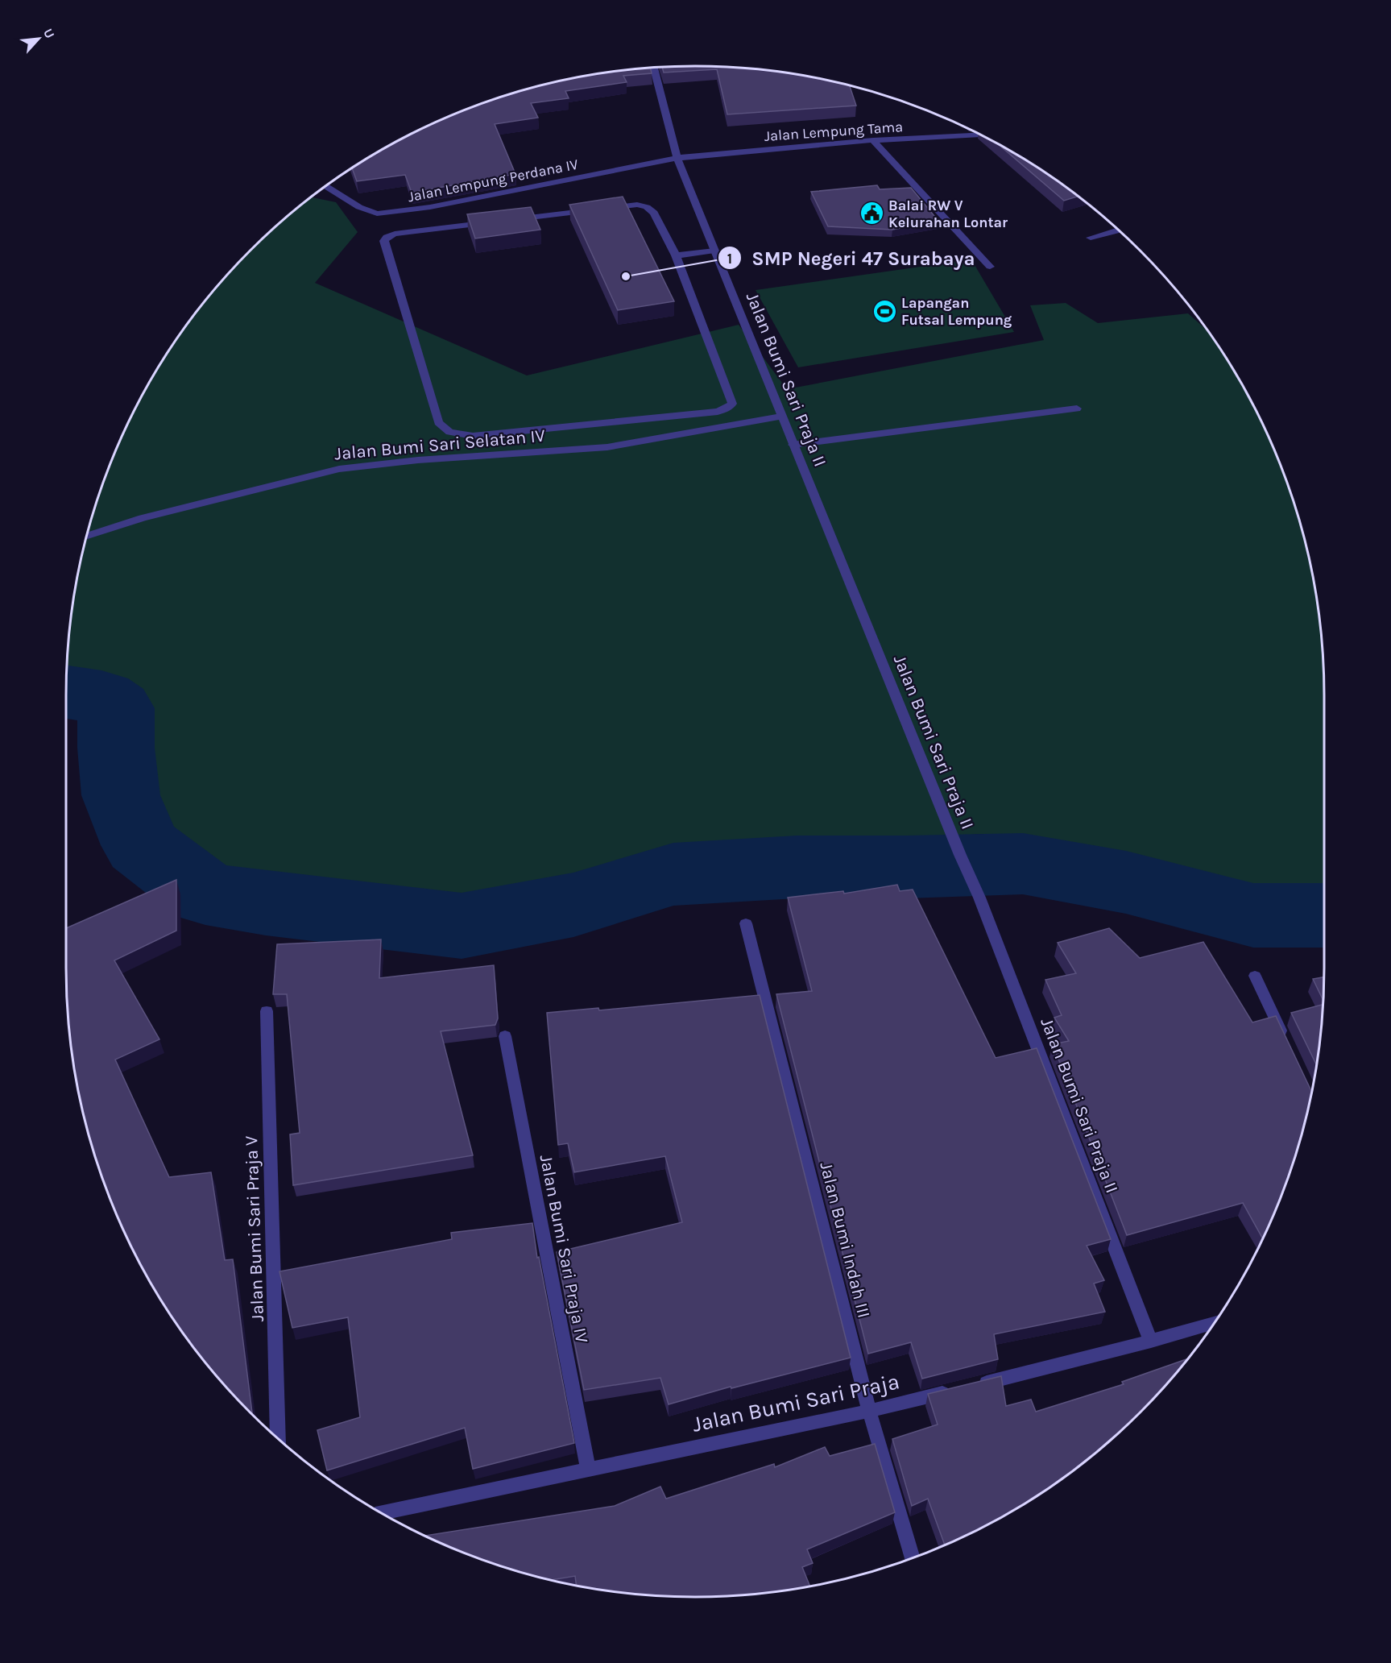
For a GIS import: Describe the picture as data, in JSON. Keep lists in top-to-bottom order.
{
  "streets": {
    "street": [
      "Jalan Lempung Tama",
      "Jalan Lempung Perdana IV",
      "Jalan Bumi Sari Praja II",
      "Jalan Bumi Sari Selatan IV",
      "Jalan Bumi Sari Praja V",
      "Jalan Bumi Indah III",
      "Jalan Bumi Sari Praja IV",
      "Jalan Bumi Sari Praja"
    ]
  },
  "crossings": [
    ["Jalan Lempung Tama", "Jalan Lempung Perdana IV"],
    ["Jalan Lempung Tama", "Jalan Bumi Sari Praja II"],
    ["Jalan Lempung Perdana IV", "Jalan Bumi Sari Praja II"],
    ["Jalan Bumi Sari Praja II", "Jalan Bumi Sari Selatan IV"],
    ["Jalan Bumi Indah III", "Jalan Bumi Sari Praja"],
    ["Jalan Bumi Sari Praja IV", "Jalan Bumi Sari Praja"]
  ],
  "places": {
    "public building": ["Balai RW V Kelurahan Lontar"],
    "other": ["SMP Negeri 47 Surabaya"],
    "sports": ["Lapangan Futsal Lempung"]
  },
  "north": "top right"
}
